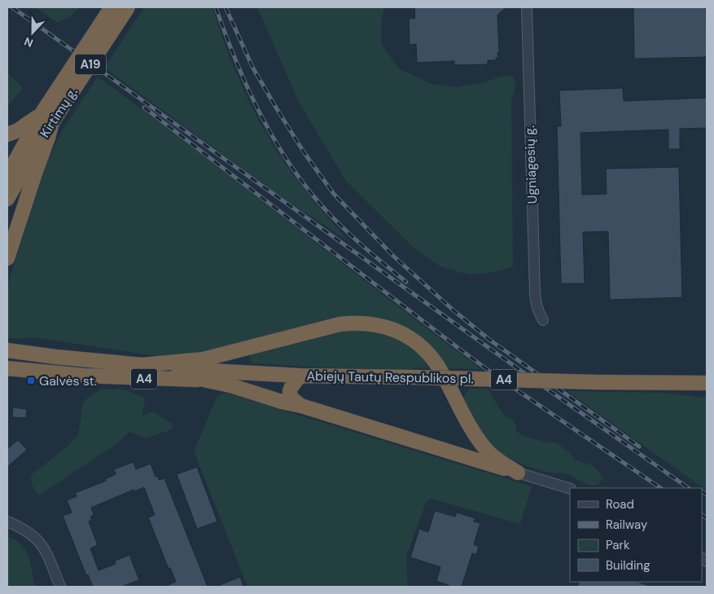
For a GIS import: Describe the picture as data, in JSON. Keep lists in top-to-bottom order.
{
  "streets": {
    "highway": [
      "A19",
      "Kirtimų g.",
      "Abiejų Tautų Respublikos pl.",
      "A4"
    ],
    "street": ["Ugniagesių g."]
  },
  "places": {
    "transit": ["Galvės st."]
  },
  "legend": [
    "Road",
    "Railway",
    "Park",
    "Building"
  ],
  "north": "bottom"
}
